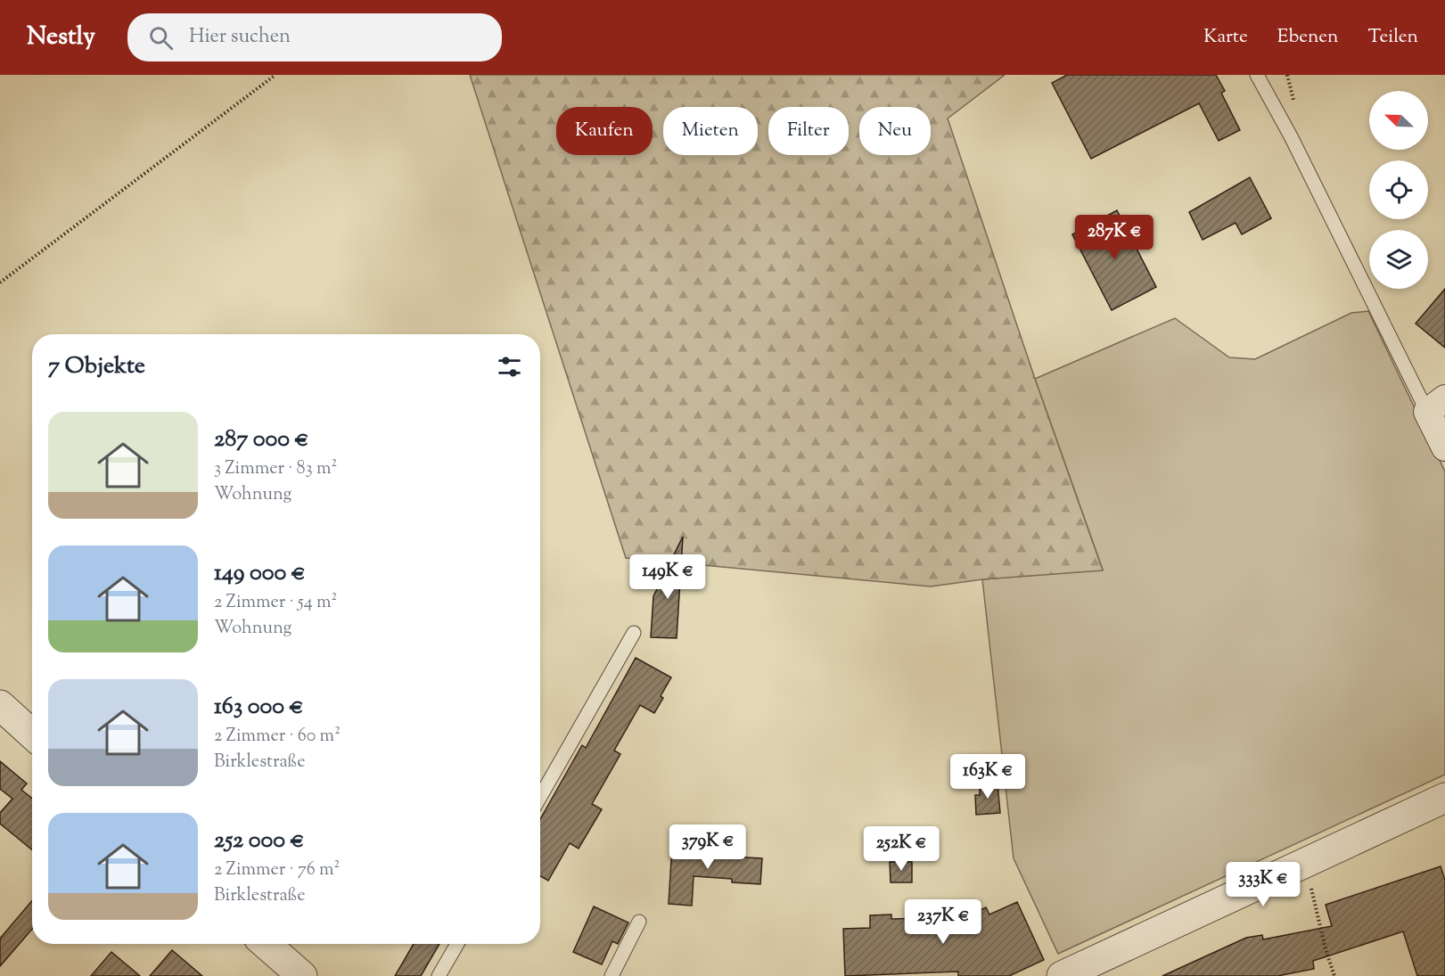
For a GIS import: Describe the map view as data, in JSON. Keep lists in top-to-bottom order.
{
  "north": "top left",
  "page": {
    "header": "Nestly",
    "search": "Hier suchen",
    "nav": ["Karte", "Ebenen", "Teilen"],
    "chip": [
      "Kaufen",
      "Mieten",
      "Filter",
      "Neu"
    ],
    "price": [
      "287K €",
      "149K €",
      "163K €",
      "379K €",
      "252K €",
      "333K €",
      "237K €"
    ],
    "heading": "7 Objekte",
    "list": [
      {
        "name": "287 000 €",
        "note": "3 Zimmer · 83 m² · Wohnung"
      },
      {
        "name": "149 000 €",
        "note": "2 Zimmer · 54 m² · Wohnung"
      },
      {
        "name": "163 000 €",
        "note": "2 Zimmer · 60 m² · Birklestraße"
      },
      {
        "name": "252 000 €",
        "note": "2 Zimmer · 76 m² · Birklestraße"
      }
    ]
  }
}
